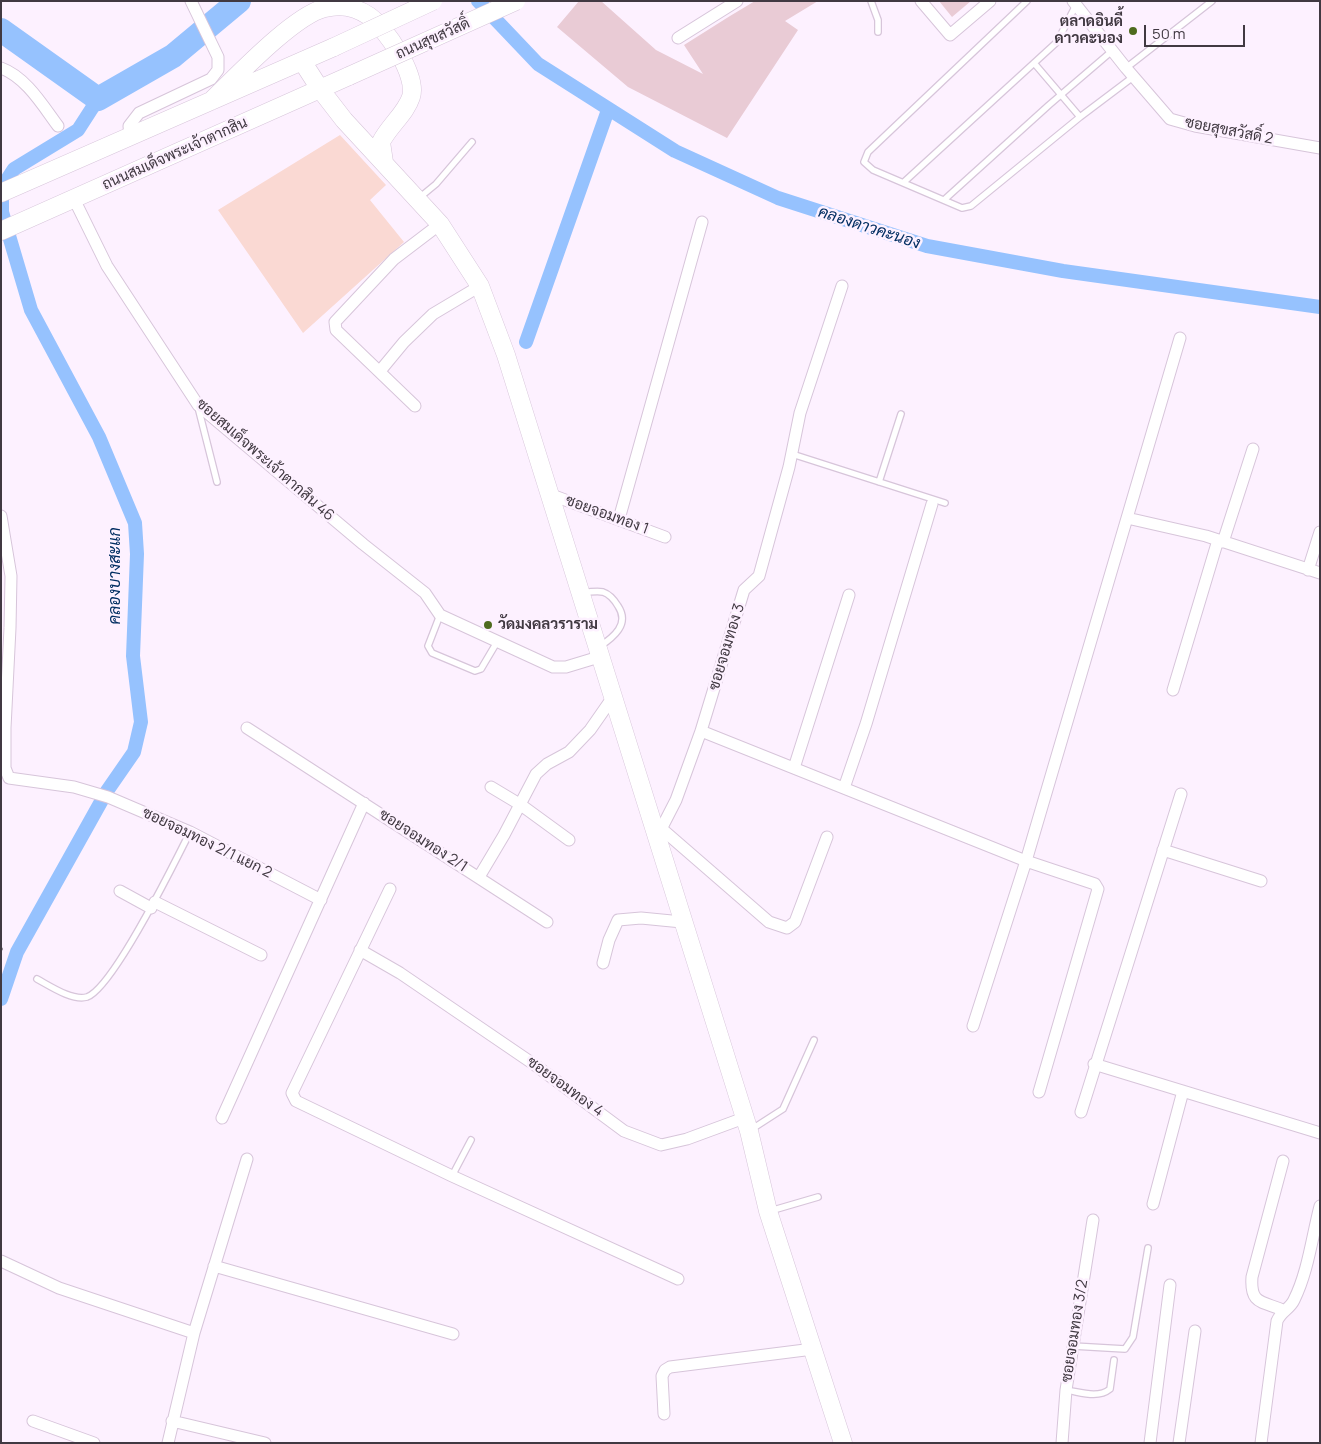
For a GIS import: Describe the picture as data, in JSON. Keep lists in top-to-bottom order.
{
  "streets": {
    "main road": ["ถนนสุขสวัสดิ์", "ถนนสมเด็จพระเจ้าตากสิน"],
    "street": [
      "ซอยสุขสวัสดิ์ 2",
      "ซอยสมเด็จพระเจ้าตากสิน 46",
      "ซอยจอมทอง 1",
      "ซอยจอมทอง 3",
      "ซอยจอมทอง 2/1",
      "ซอยจอมทอง 2/1 แยก 2",
      "ซอยจอมทอง 4",
      "ซอยจอมทอง 3/2"
    ]
  },
  "crossings": [
    ["ถนนสุขสวัสดิ์", "ถนนสมเด็จพระเจ้าตากสิน"],
    ["ถนนสมเด็จพระเจ้าตากสิน", "ซอยสมเด็จพระเจ้าตากสิน 46"],
    ["ซอยจอมทอง 2/1", "ซอยจอมทอง 2/1 แยก 2"]
  ],
  "water": ["คลองดาวคะนอง", "คลองบางสะแก"],
  "places": ["ตลาดอินดี้ ดาวคะนอง", "วัดมงคลวราราม"],
  "scale_bar": "50 m"
}
